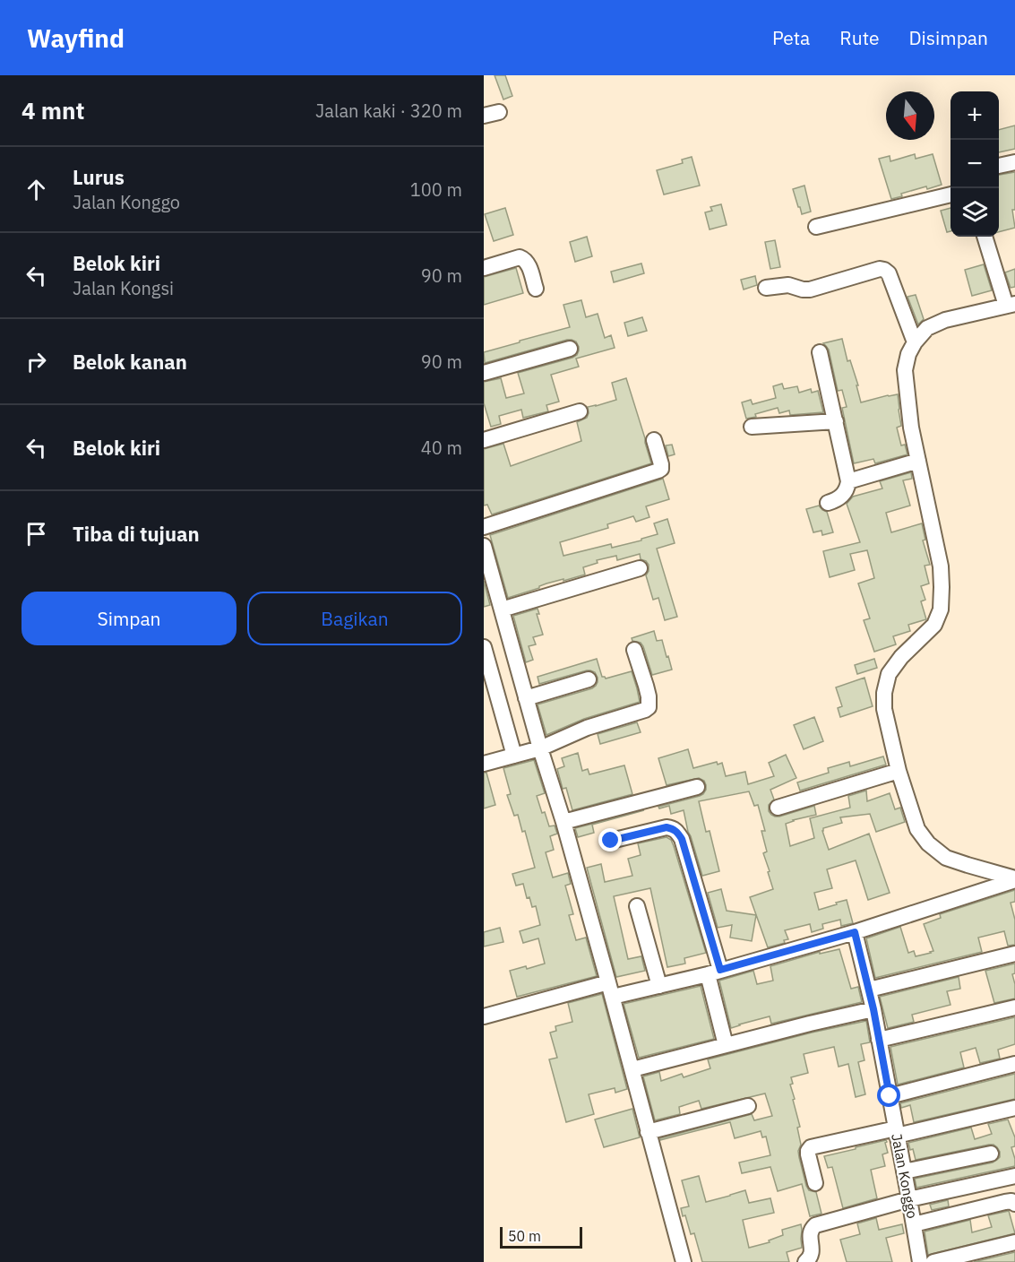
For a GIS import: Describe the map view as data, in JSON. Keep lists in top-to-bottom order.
{
  "streets": {
    "street": ["Jalan Konggo"]
  },
  "scale_bar": "50 m",
  "north": "bottom",
  "page": {
    "header": "Wayfind",
    "nav": ["Peta", "Rute", "Disimpan"],
    "heading": ["4 mnt", "Jalan kaki · 320 m"],
    "map_buttons": ["+", "−"],
    "list": [
      ["Lurus", "Jalan Konggo", "100 m"],
      ["Belok kiri", "Jalan Kongsi", "90 m"],
      ["Belok kanan", "90 m"],
      ["Belok kiri", "40 m"],
      "Tiba di tujuan"
    ],
    "buttons": ["Simpan", "Bagikan"],
    "scale": "50 m"
  }
}
